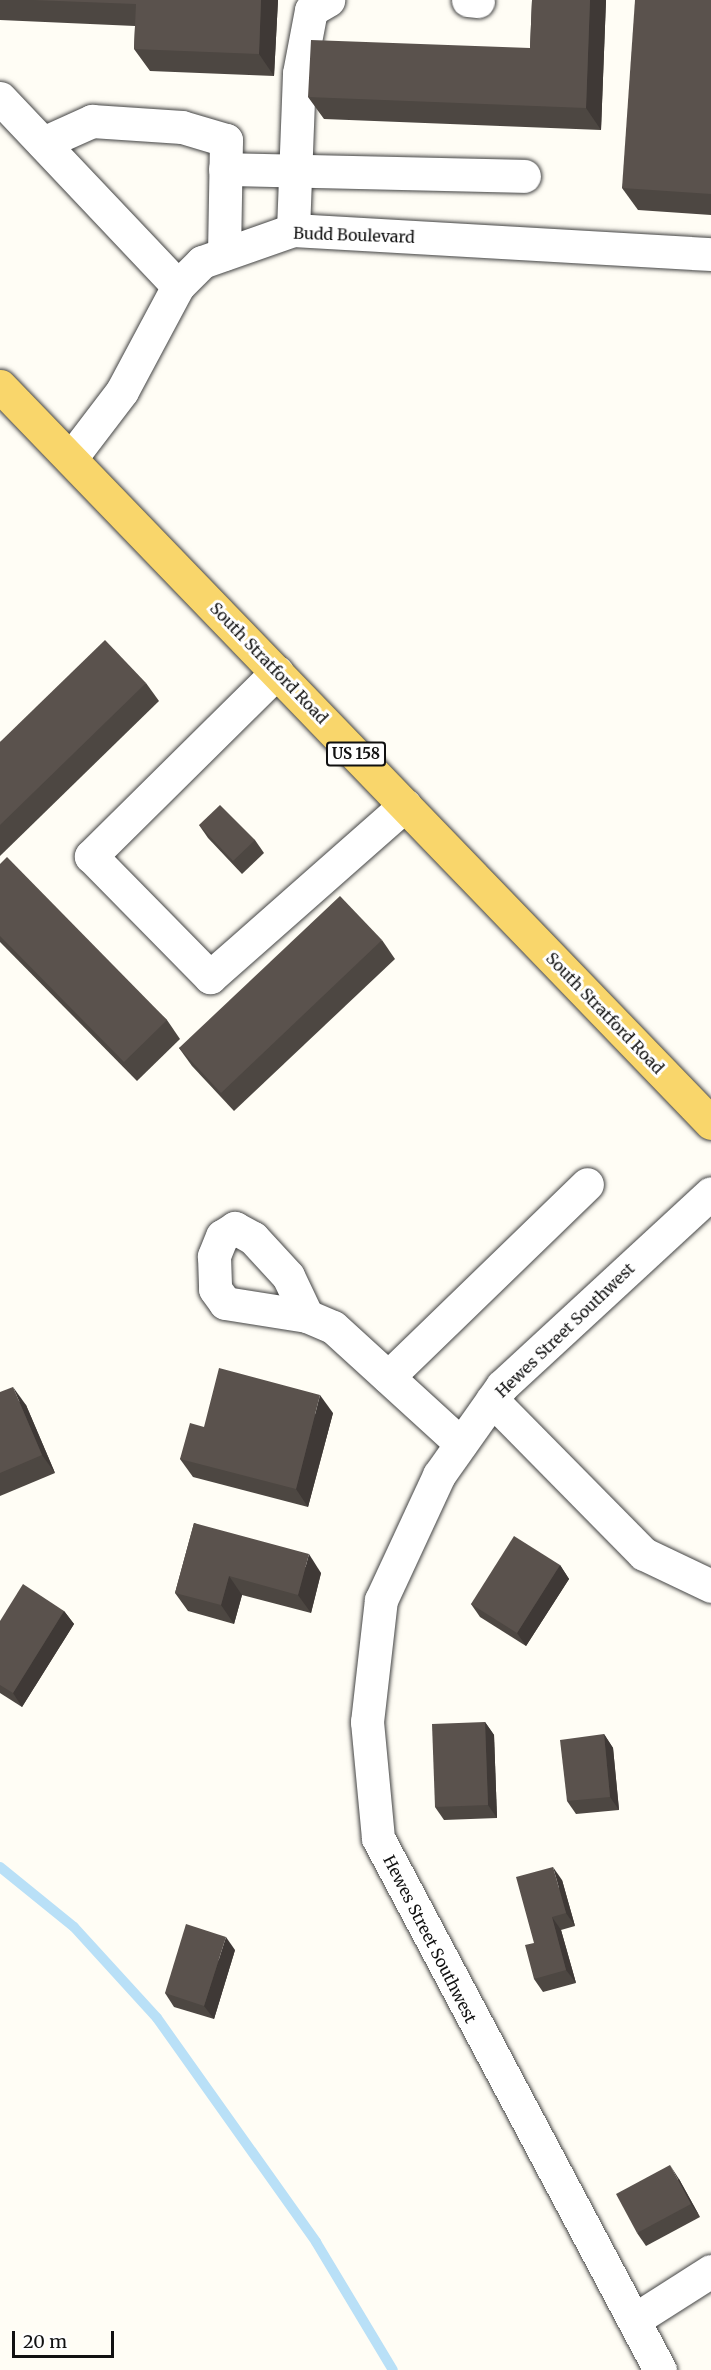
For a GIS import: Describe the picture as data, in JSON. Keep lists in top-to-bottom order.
{
  "streets": {
    "main road": ["South Stratford Road", "US 158"],
    "street": ["Budd Boulevard", "Hewes Street Southwest"]
  },
  "crossings": [
    ["Budd Boulevard", "South Stratford Road"]
  ],
  "scale_bar": "20 m"
}
